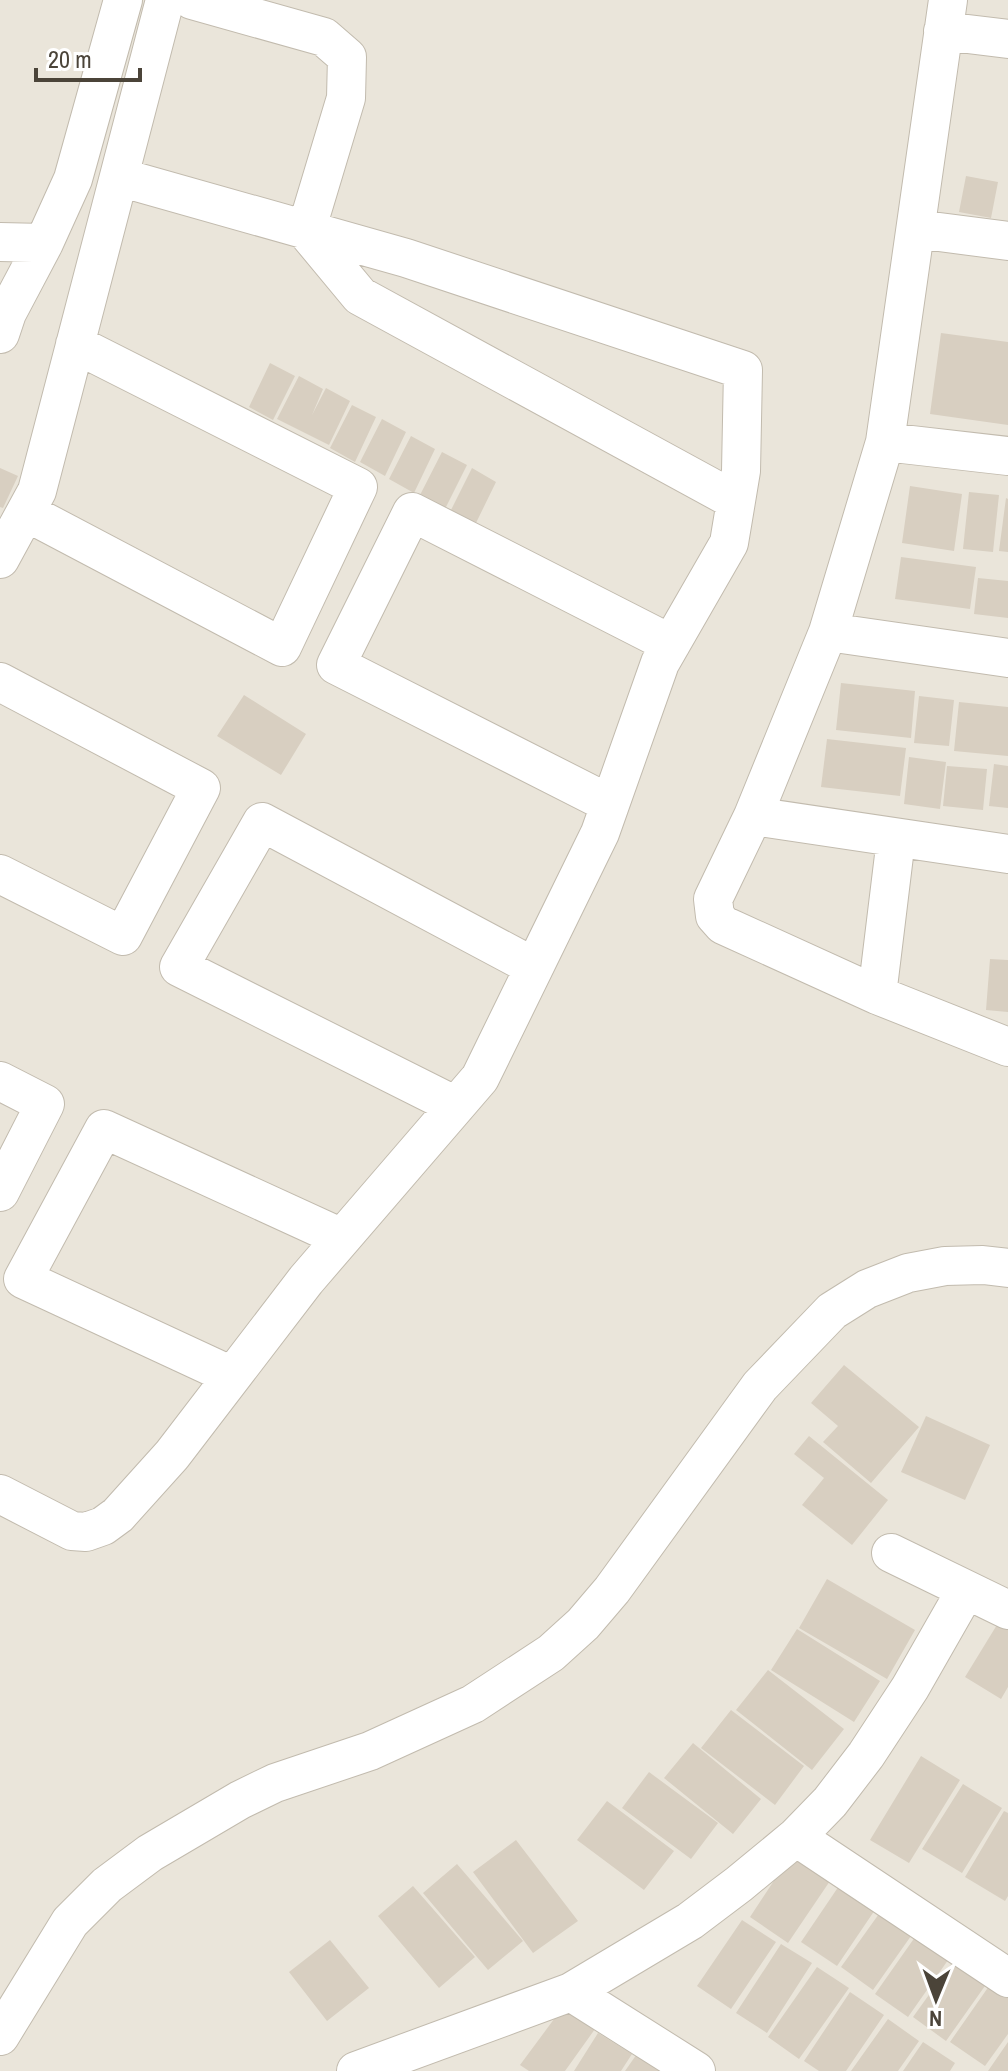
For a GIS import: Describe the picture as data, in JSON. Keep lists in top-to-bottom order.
{
  "scale_bar": "20 m",
  "north": "bottom"
}
